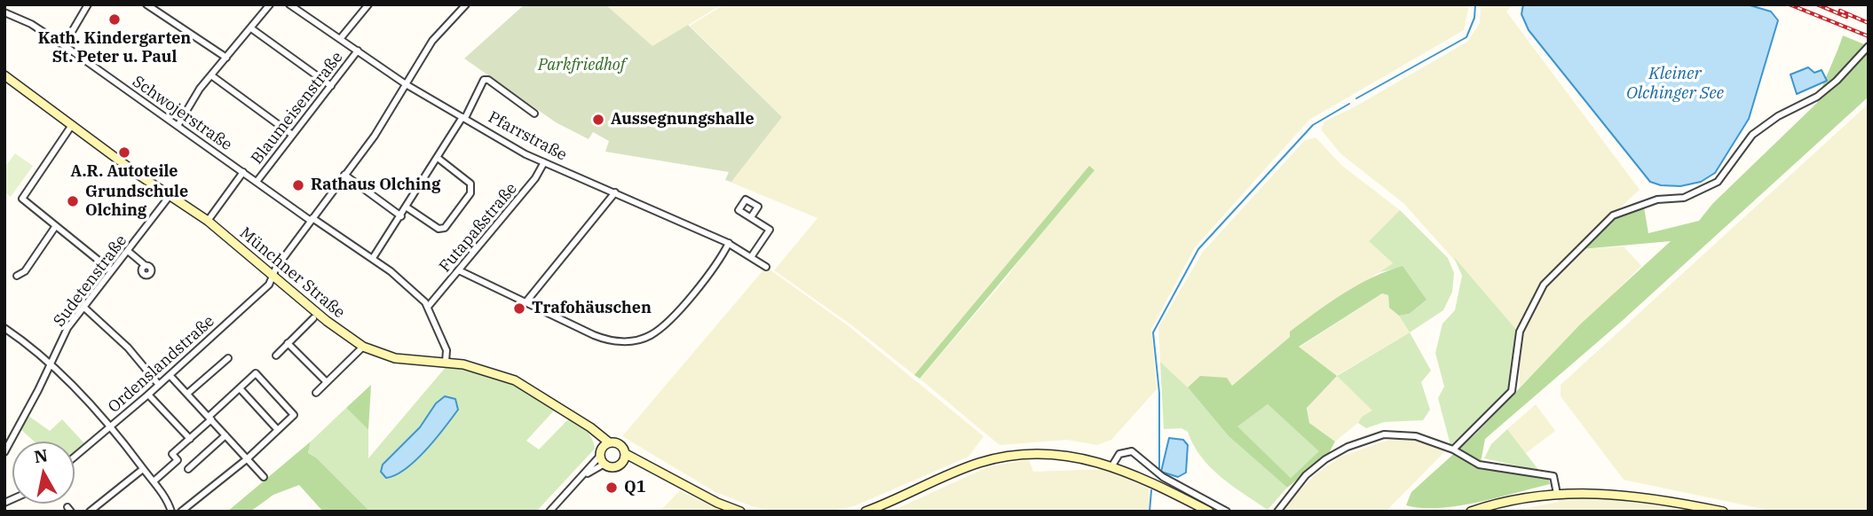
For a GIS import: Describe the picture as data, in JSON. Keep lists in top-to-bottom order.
{
  "streets": {
    "main road": ["Münchner Straße"],
    "street": [
      "Blaumeisenstraße",
      "Schwojerstraße",
      "Pfarrstraße",
      "Futapaßstraße",
      "Sudetenstraße",
      "Ordenslandstraße"
    ]
  },
  "crossings": [
    ["Blaumeisenstraße", "Schwojerstraße"],
    ["Blaumeisenstraße", "Pfarrstraße"],
    ["Schwojerstraße", "Futapaßstraße"],
    ["Schwojerstraße", "Münchner Straße"],
    ["Schwojerstraße", "Ordenslandstraße"],
    ["Pfarrstraße", "Futapaßstraße"],
    ["Pfarrstraße", "Ordenslandstraße"],
    ["Münchner Straße", "Sudetenstraße"],
    ["Münchner Straße", "Ordenslandstraße"]
  ],
  "water": ["Kleiner Olchinger See"],
  "parks": ["Parkfriedhof"],
  "places": [
    "Kath. Kindergarten St. Peter u. Paul",
    "Aussegnungshalle",
    "A.R. Autoteile",
    "Rathaus Olching",
    "Grundschule Olching",
    "Trafohäuschen",
    "Q1"
  ],
  "north": "top"
}
